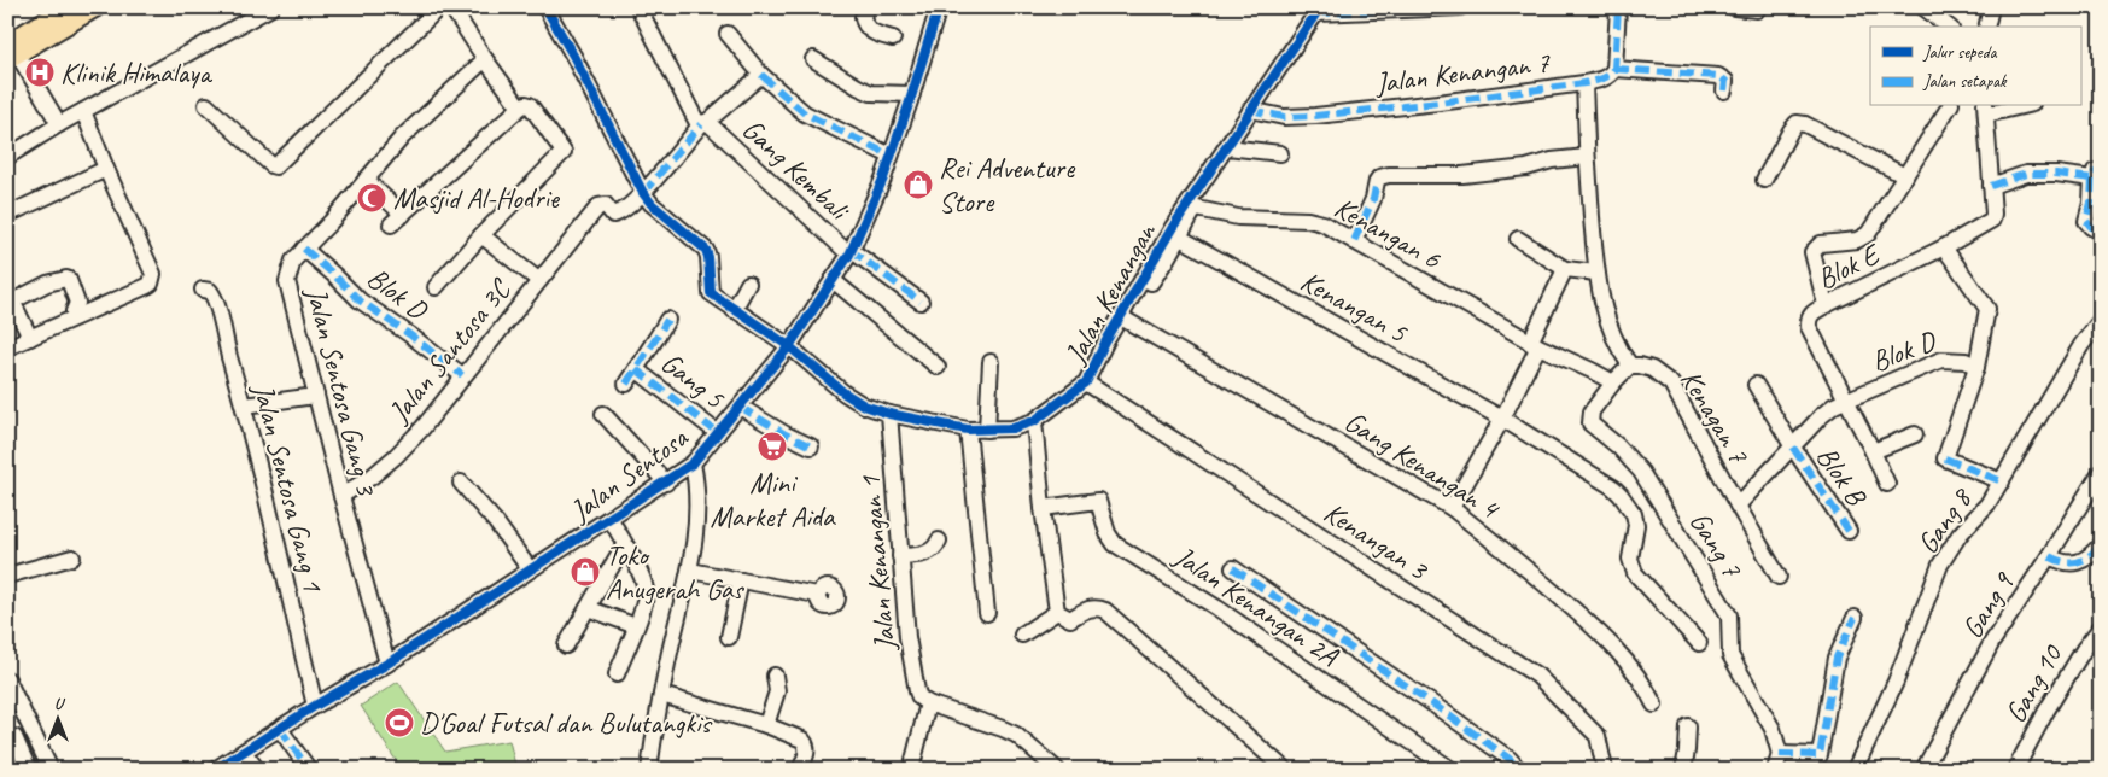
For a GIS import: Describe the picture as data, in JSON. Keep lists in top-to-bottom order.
{
  "streets": {
    "street": [
      "Jalan Kenangan 7",
      "Gang Kembali",
      "Kenangan 6",
      "Blok E",
      "Blok D",
      "Jalan Kenangan",
      "Kenangan 5",
      "Jalan Santosa 3C",
      "Gang 5",
      "Jalan Sentosa Gang 3",
      "Kenagan 7",
      "Gang Kenangan 4",
      "Jalan Sentosa",
      "Blok B",
      "Jalan Sentosa Gang 1",
      "Gang 8",
      "Kenangan 3",
      "Gang 7",
      "Jalan Kenangan 1",
      "Jalan Kenangan 2A",
      "Gang 9",
      "Gang 10"
    ]
  },
  "crossings": [
    ["Jalan Kenangan 7", "Jalan Kenangan"],
    ["Gang Kembali", "Jalan Sentosa"],
    ["Kenangan 6", "Jalan Kenangan"],
    ["Kenangan 6", "Kenangan 5"],
    ["Kenangan 6", "Gang 7"],
    ["Blok E", "Blok D"],
    ["Blok E", "Kenagan 7"],
    ["Blok D", "Jalan Santosa 3C"],
    ["Blok D", "Jalan Sentosa Gang 3"],
    ["Blok D", "Kenagan 7"],
    ["Jalan Kenangan", "Jalan Santosa 3C"],
    ["Jalan Kenangan", "Gang Kenangan 4"],
    ["Jalan Kenangan", "Jalan Sentosa"],
    ["Jalan Kenangan", "Kenangan 3"],
    ["Jalan Kenangan", "Jalan Kenangan 1"],
    ["Jalan Santosa 3C", "Jalan Sentosa Gang 3"],
    ["Gang 5", "Jalan Sentosa"],
    ["Jalan Sentosa Gang 3", "Jalan Sentosa"],
    ["Kenagan 7", "Blok B"],
    ["Jalan Sentosa", "Jalan Sentosa Gang 1"]
  ],
  "places": {
    "hospital": ["Klinik Himalaya"],
    "shop": ["Rei Adventure Store", "Toko Anugerah Gas"],
    "mosque": ["Masjid Al-Hodrie"],
    "supermarket": ["Mini Market Aida"],
    "sports": ["D'Goal Futsal dan Bulutangkis"]
  },
  "legend": ["Jalur sepeda", "Jalan setapak"],
  "north": "top"
}
